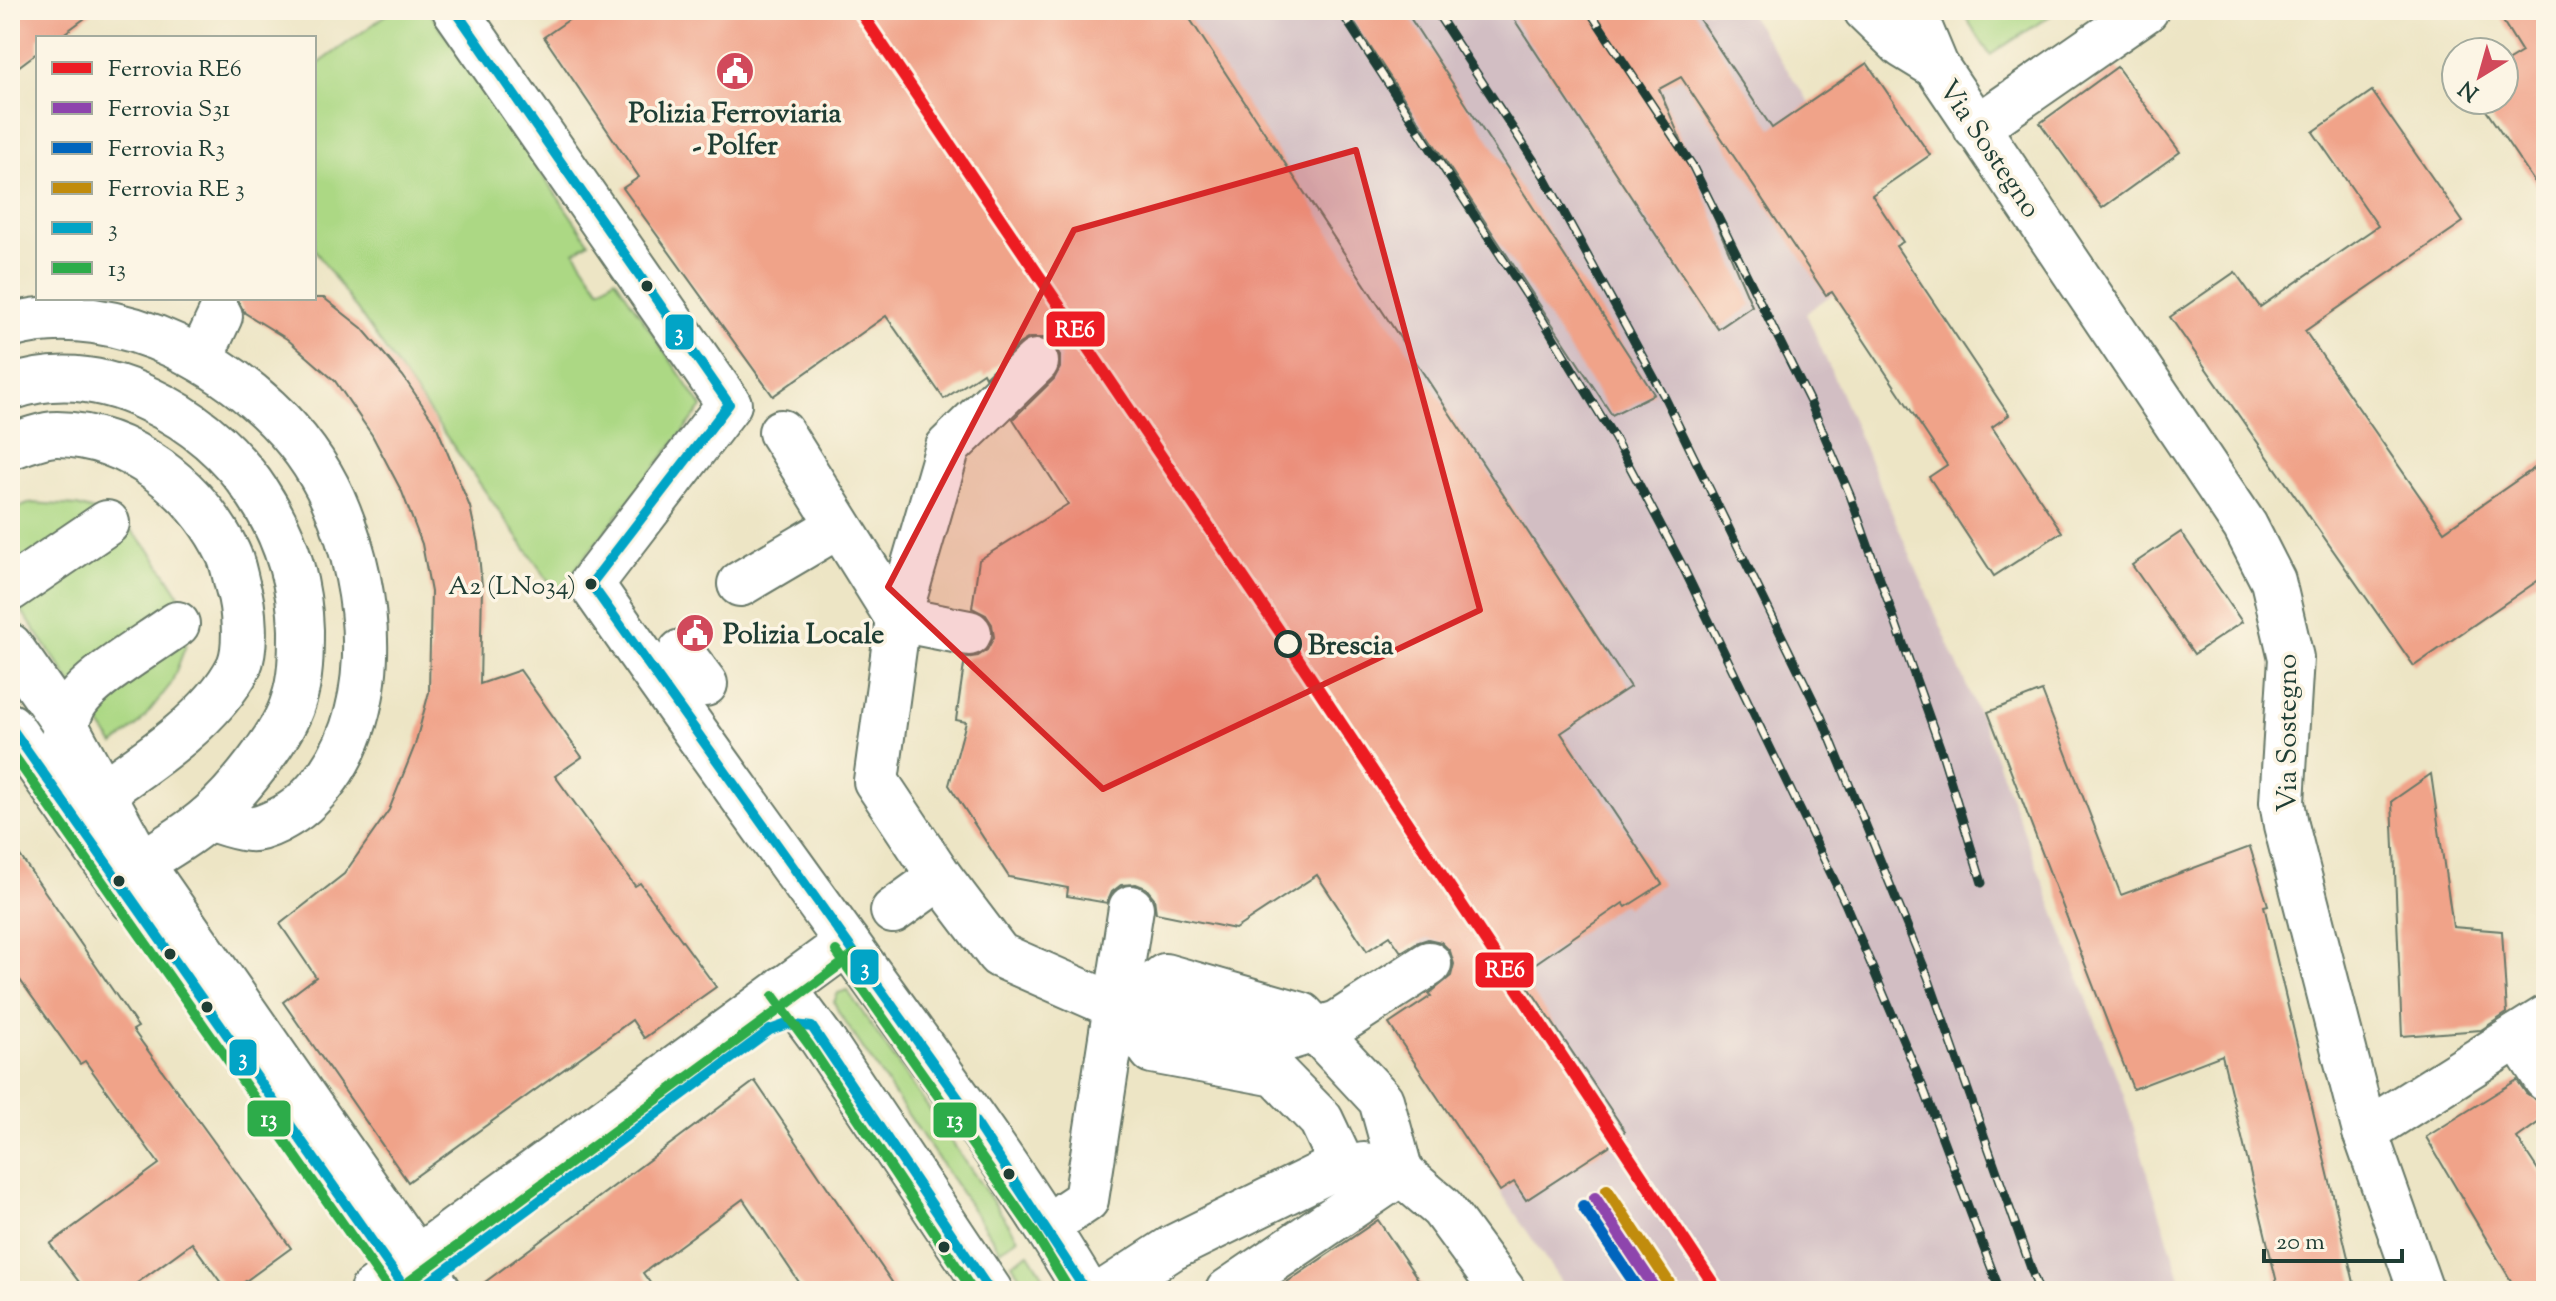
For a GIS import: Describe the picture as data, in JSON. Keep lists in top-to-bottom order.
{
  "streets": {
    "street": ["Via Sostegno"]
  },
  "places": {
    "public building": ["Polizia Ferroviaria - Polfer", "Polizia Locale"],
    "other": ["A2 (LN034)", "Brescia"]
  },
  "lines": [
    "rail line RE6",
    "transit line 3",
    "transit line 13",
    "rail line S31",
    "rail line R3"
  ],
  "legend": [
    "Ferrovia RE6",
    "Ferrovia S31",
    "Ferrovia R3",
    "Ferrovia RE 3",
    "3",
    "13"
  ],
  "scale_bar": "20 m",
  "north": "bottom left"
}
